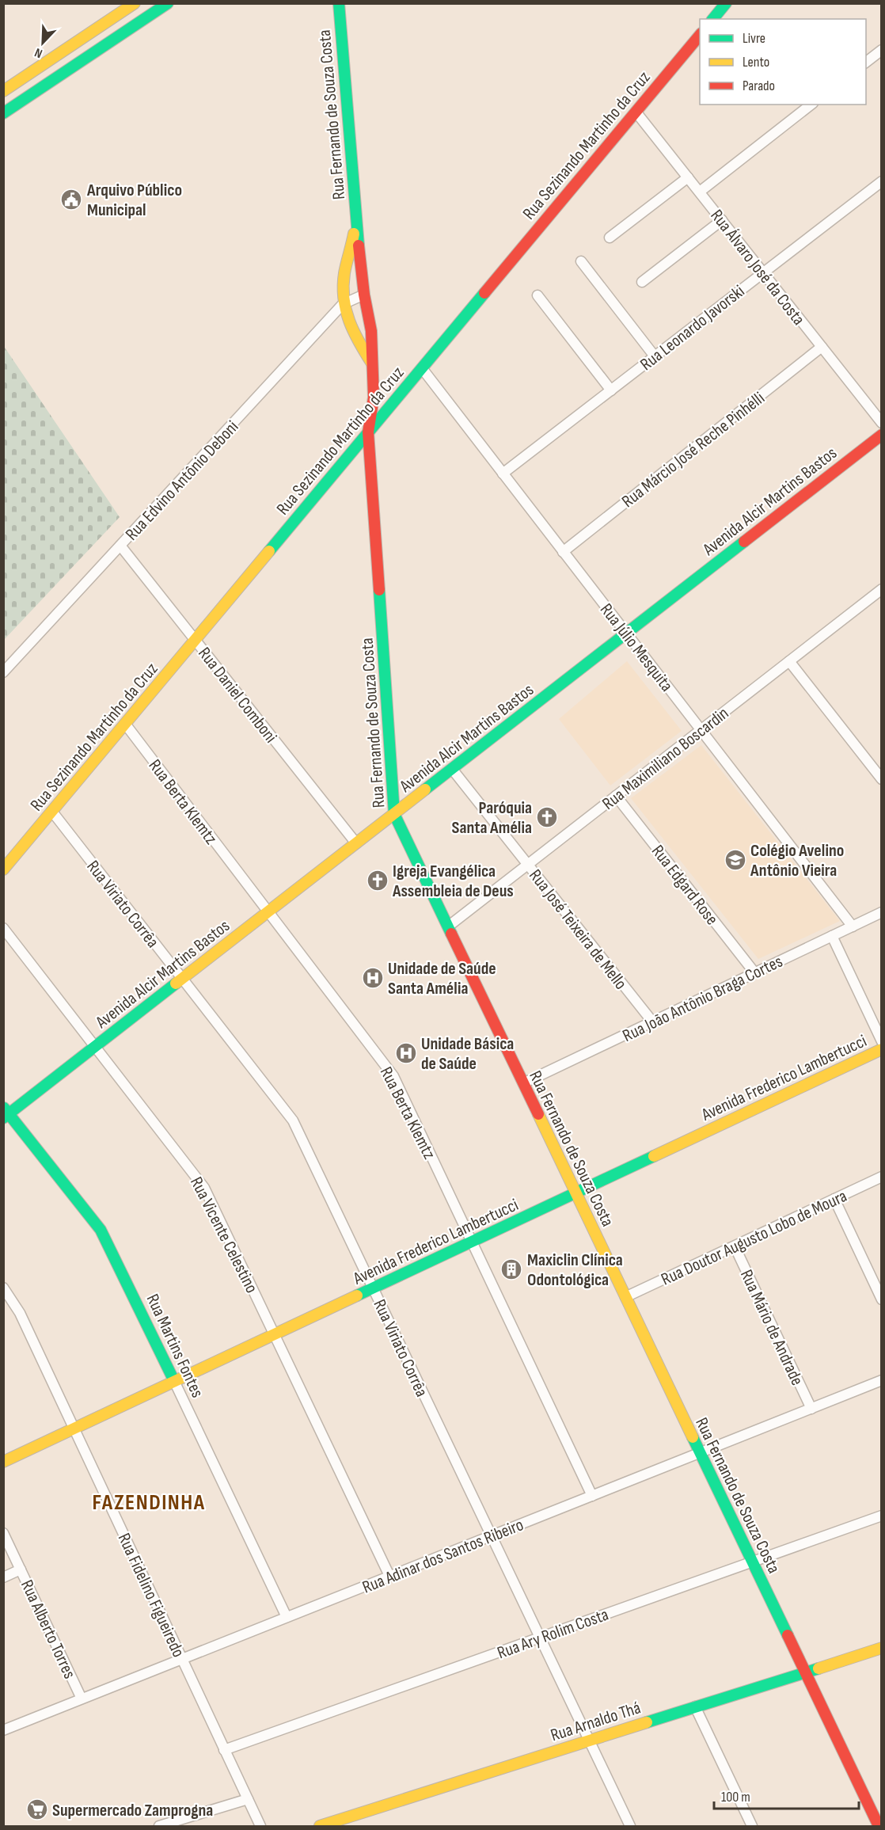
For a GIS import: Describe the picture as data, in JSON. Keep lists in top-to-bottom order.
{
  "streets": {
    "street": [
      "Rua Fernando de Souza Costa",
      "Rua Sezinando Martinho da Cruz",
      "Rua Álvaro José da Costa",
      "Rua Leonardo Javorski",
      "Rua Márcio José Reche Pinhélli",
      "Rua Edvino Antônio Deboni",
      "Avenida Alcir Martins Bastos",
      "Rua Júlio Mesquita",
      "Rua Daniel Comboni",
      "Rua Maximiliano Boscardin",
      "Rua Berta Klemtz",
      "Rua Edgard Rose",
      "Rua Viriato Corrêa",
      "Rua José Teixeira de Mello",
      "Rua João Antônio Braga Cortes",
      "Avenida Frederico Lambertucci",
      "Rua Vicente Celestino",
      "Rua Doutor Augusto Lobo de Moura",
      "Rua Mário de Andrade",
      "Rua Martins Fontes",
      "Rua Adinar dos Santos Ribeiro",
      "Rua Fidelino Figueiredo",
      "Rua Alberto Torres",
      "Rua Ary Rolim Costa",
      "Rua Arnaldo Thá"
    ]
  },
  "crossings": [
    ["Rua Fernando de Souza Costa", "Rua Sezinando Martinho da Cruz"],
    ["Rua Fernando de Souza Costa", "Rua Edvino Antônio Deboni"],
    ["Rua Fernando de Souza Costa", "Avenida Alcir Martins Bastos"],
    ["Rua Fernando de Souza Costa", "Rua Maximiliano Boscardin"],
    ["Rua Fernando de Souza Costa", "Rua João Antônio Braga Cortes"],
    ["Rua Fernando de Souza Costa", "Avenida Frederico Lambertucci"],
    ["Rua Fernando de Souza Costa", "Rua Doutor Augusto Lobo de Moura"],
    ["Rua Fernando de Souza Costa", "Rua Adinar dos Santos Ribeiro"],
    ["Rua Fernando de Souza Costa", "Rua Ary Rolim Costa"],
    ["Rua Fernando de Souza Costa", "Rua Arnaldo Thá"],
    ["Rua Sezinando Martinho da Cruz", "Rua Álvaro José da Costa"],
    ["Rua Sezinando Martinho da Cruz", "Rua Júlio Mesquita"],
    ["Rua Sezinando Martinho da Cruz", "Rua Daniel Comboni"],
    ["Rua Sezinando Martinho da Cruz", "Rua Berta Klemtz"],
    ["Rua Sezinando Martinho da Cruz", "Rua Viriato Corrêa"],
    ["Rua Álvaro José da Costa", "Rua Leonardo Javorski"],
    ["Rua Álvaro José da Costa", "Rua Márcio José Reche Pinhélli"],
    ["Rua Leonardo Javorski", "Rua Júlio Mesquita"],
    ["Rua Márcio José Reche Pinhélli", "Rua Júlio Mesquita"],
    ["Rua Edvino Antônio Deboni", "Rua Daniel Comboni"],
    ["Avenida Alcir Martins Bastos", "Rua Júlio Mesquita"],
    ["Avenida Alcir Martins Bastos", "Rua Daniel Comboni"],
    ["Avenida Alcir Martins Bastos", "Rua Berta Klemtz"],
    ["Avenida Alcir Martins Bastos", "Rua Viriato Corrêa"],
    ["Avenida Alcir Martins Bastos", "Rua José Teixeira de Mello"],
    ["Avenida Alcir Martins Bastos", "Rua Vicente Celestino"],
    ["Avenida Alcir Martins Bastos", "Rua Martins Fontes"],
    ["Rua Júlio Mesquita", "Rua Maximiliano Boscardin"],
    ["Rua Júlio Mesquita", "Rua João Antônio Braga Cortes"],
    ["Rua Maximiliano Boscardin", "Rua Edgard Rose"],
    ["Rua Maximiliano Boscardin", "Rua José Teixeira de Mello"],
    ["Rua Berta Klemtz", "Avenida Frederico Lambertucci"],
    ["Rua Berta Klemtz", "Rua Adinar dos Santos Ribeiro"],
    ["Rua Edgard Rose", "Rua João Antônio Braga Cortes"],
    ["Rua Viriato Corrêa", "Avenida Frederico Lambertucci"],
    ["Rua Viriato Corrêa", "Rua Adinar dos Santos Ribeiro"],
    ["Rua Viriato Corrêa", "Rua Ary Rolim Costa"],
    ["Rua Viriato Corrêa", "Rua Arnaldo Thá"],
    ["Rua José Teixeira de Mello", "Rua João Antônio Braga Cortes"],
    ["Avenida Frederico Lambertucci", "Rua Vicente Celestino"],
    ["Avenida Frederico Lambertucci", "Rua Martins Fontes"],
    ["Avenida Frederico Lambertucci", "Rua Fidelino Figueiredo"],
    ["Rua Vicente Celestino", "Rua Adinar dos Santos Ribeiro"],
    ["Rua Doutor Augusto Lobo de Moura", "Rua Mário de Andrade"],
    ["Rua Mário de Andrade", "Rua Adinar dos Santos Ribeiro"],
    ["Rua Martins Fontes", "Rua Adinar dos Santos Ribeiro"],
    ["Rua Adinar dos Santos Ribeiro", "Rua Fidelino Figueiredo"],
    ["Rua Adinar dos Santos Ribeiro", "Rua Alberto Torres"],
    ["Rua Fidelino Figueiredo", "Rua Ary Rolim Costa"]
  ],
  "districts": ["FAZENDINHA"],
  "places": {
    "public building": ["Arquivo Público Municipal"],
    "church": ["Paróquia Santa Amélia", "Igreja Evangélica Assembleia de Deus"],
    "school or university": ["Colégio Avelino Antônio Vieira"],
    "hospital": ["Unidade de Saúde Santa Amélia", "Unidade Básica de Saúde"],
    "building": ["Maxiclin Clínica Odontológica"],
    "supermarket": ["Supermercado Zamprogna"]
  },
  "legend": ["Livre", "Lento", "Parado"],
  "scale_bar": "100 m",
  "north": "bottom left"
}
